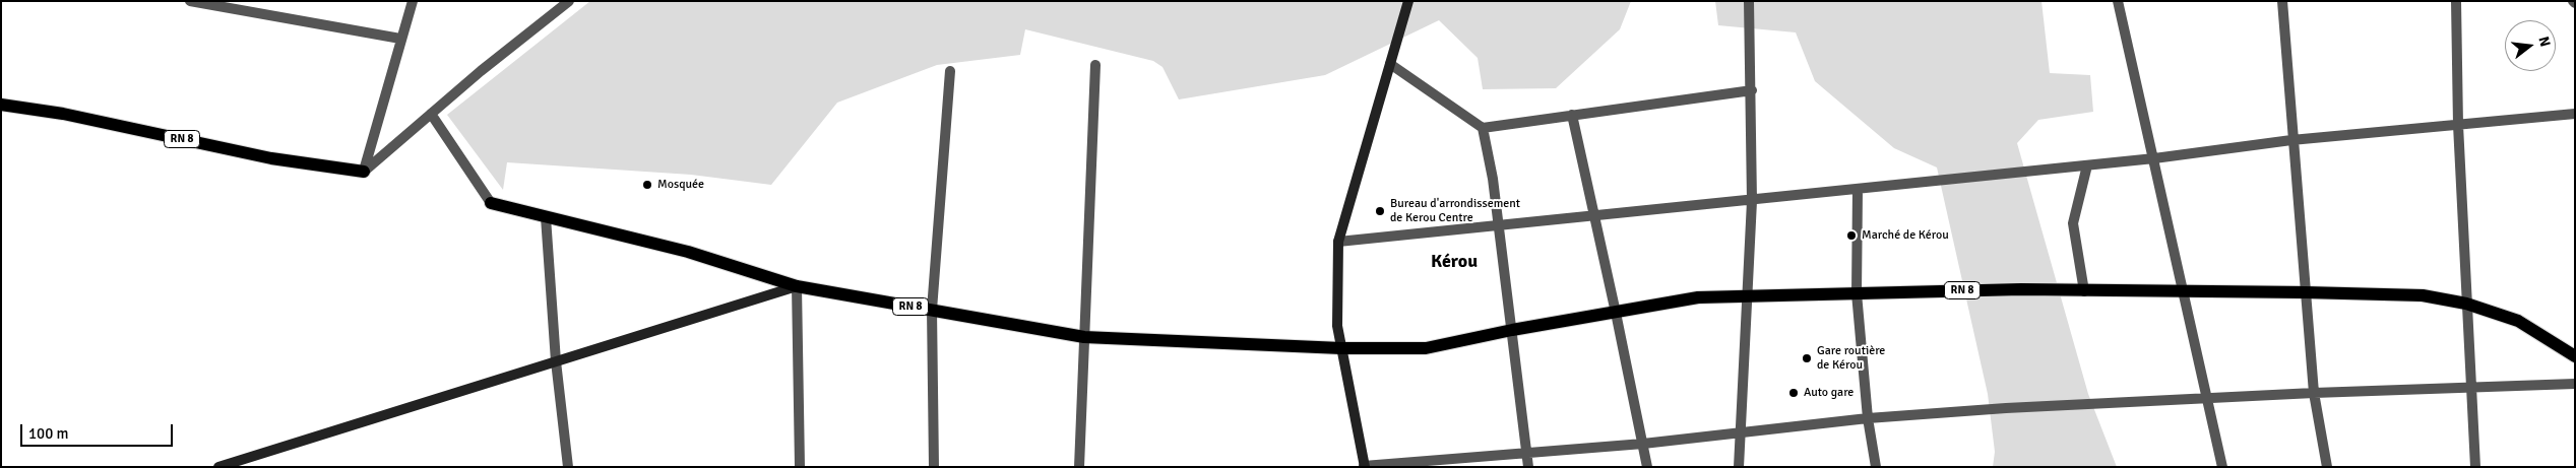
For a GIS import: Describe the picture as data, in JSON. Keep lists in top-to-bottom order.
{
  "streets": {
    "main road": ["RN 8"]
  },
  "districts": ["Kérou"],
  "places": [
    "Mosquée",
    "Bureau d'arrondissement de Kerou Centre",
    "Marché de Kérou",
    "Gare routière de Kérou",
    "Auto gare"
  ],
  "scale_bar": "100 m",
  "north": "right"
}
